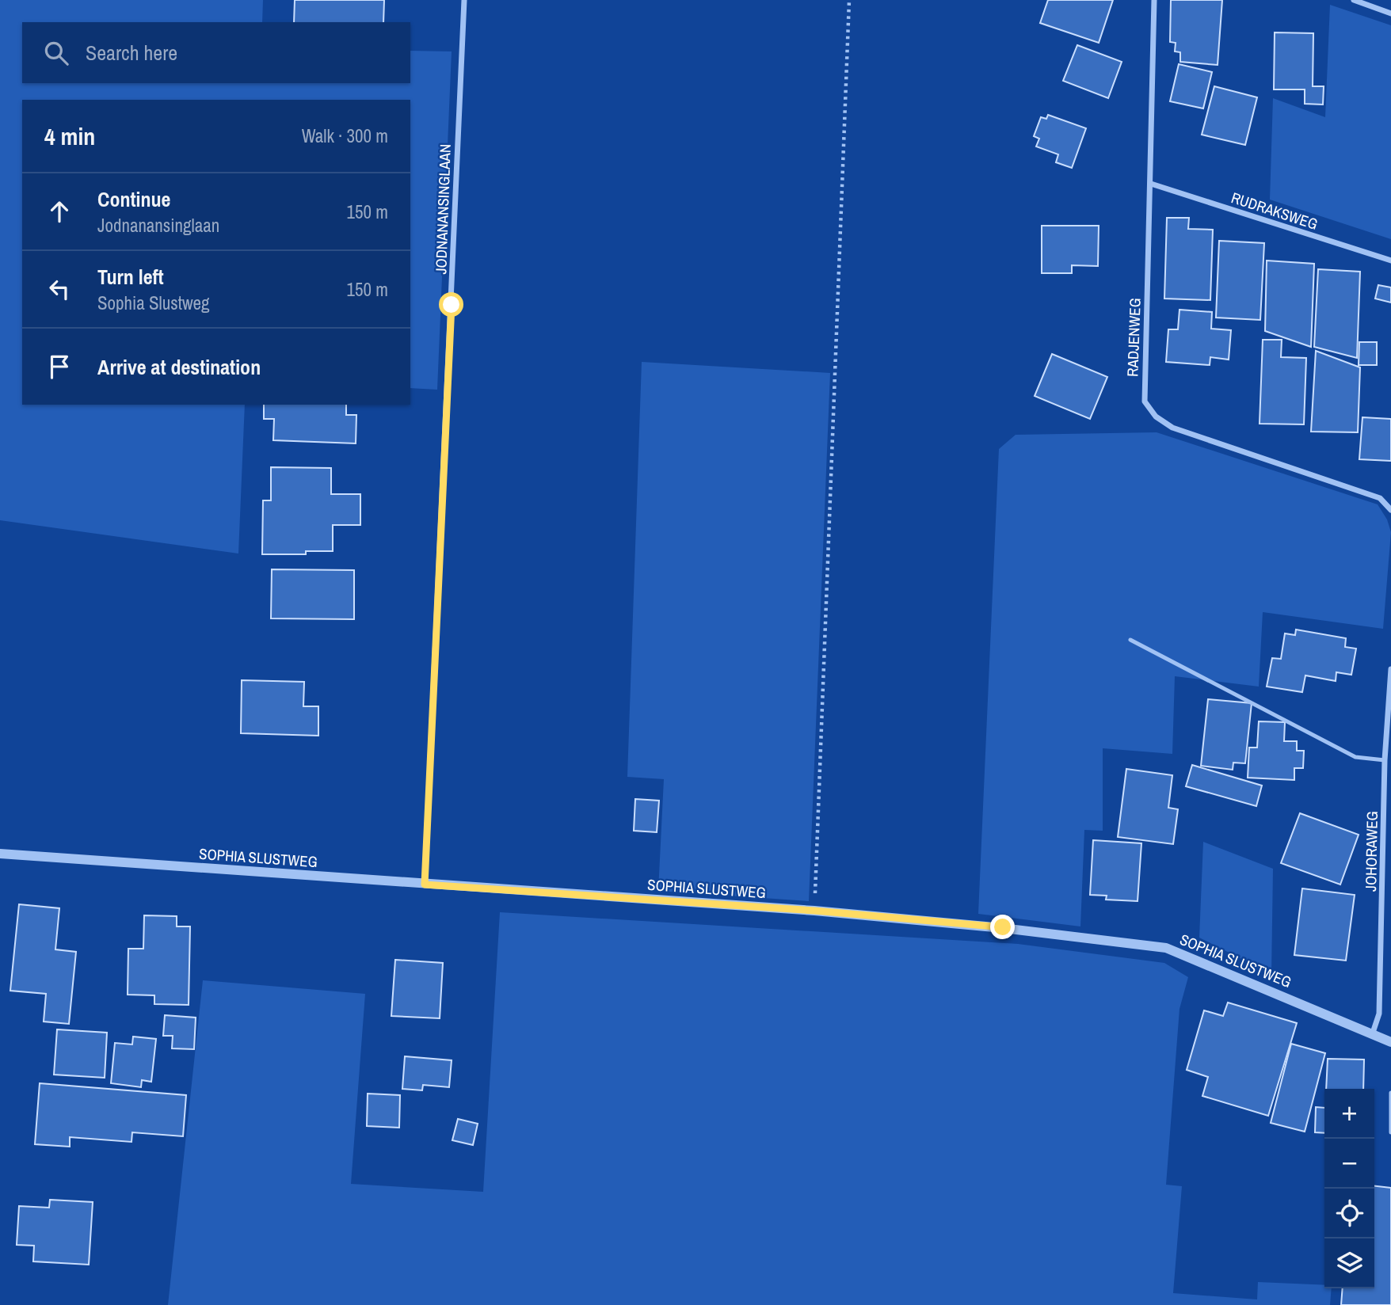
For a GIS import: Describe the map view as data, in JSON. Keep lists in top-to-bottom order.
{
  "streets": {
    "street": [
      "JODNANANSINGLAAN",
      "RUDRAKSWEG",
      "RADJENWEG",
      "JOHORAWEG",
      "SOPHIA SLUSTWEG"
    ]
  },
  "crossings": [
    ["JODNANANSINGLAAN", "SOPHIA SLUSTWEG"],
    ["RUDRAKSWEG", "RADJENWEG"],
    ["JOHORAWEG", "SOPHIA SLUSTWEG"]
  ],
  "page": {
    "search": "Search here",
    "heading": ["4 min", "Walk · 300 m"],
    "list": [
      ["Continue", "Jodnanansinglaan", "150 m"],
      ["Turn left", "Sophia Slustweg", "150 m"],
      "Arrive at destination"
    ],
    "map_buttons": ["+", "−"]
  }
}
